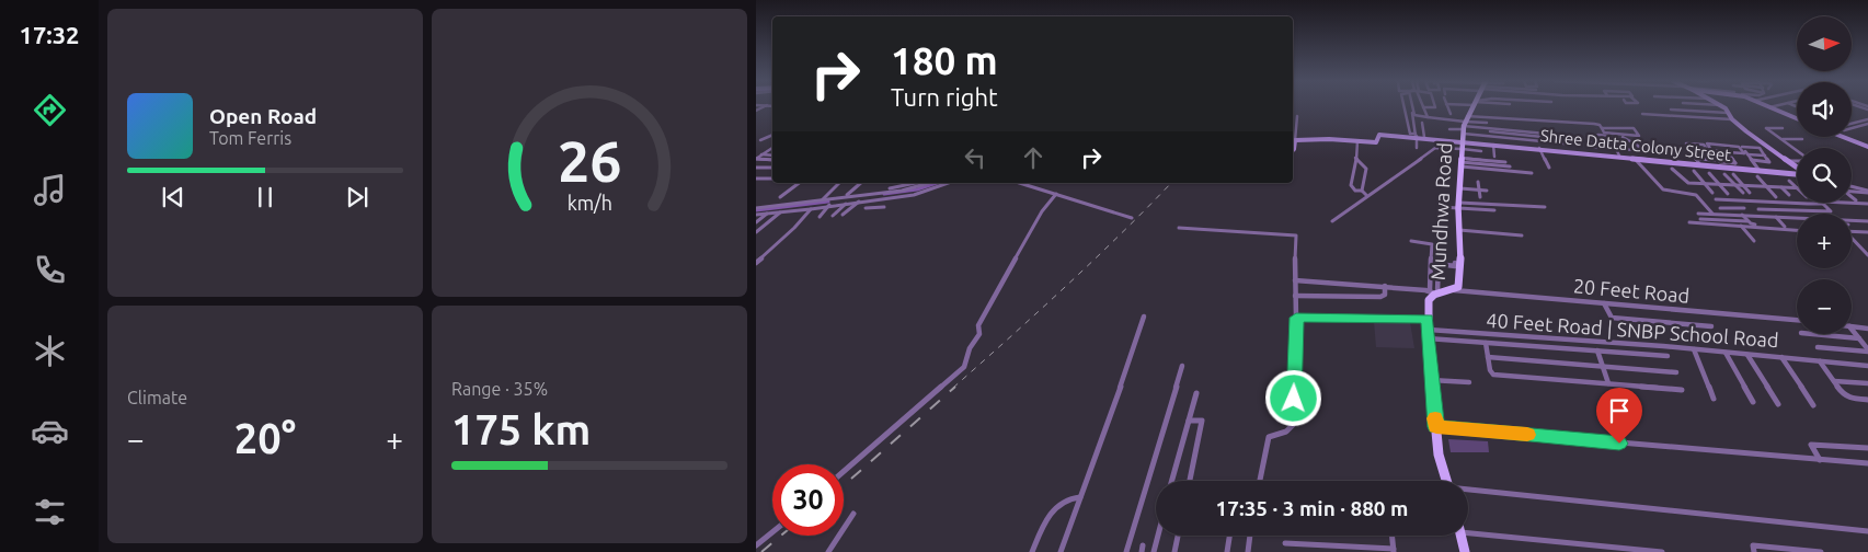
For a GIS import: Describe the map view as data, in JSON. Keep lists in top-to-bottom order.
{
  "streets": {
    "main road": ["Mundhwa Road"],
    "street": ["Shree Datta Colony Street", "20 Feet Road", "40 Feet Road | SNBP School Road"]
  },
  "crossings": [
    ["Shree Datta Colony Street", "Mundhwa Road"],
    ["Mundhwa Road", "20 Feet Road"],
    ["Mundhwa Road", "40 Feet Road | SNBP School Road"]
  ],
  "north": "right",
  "page": {
    "tabs": "17:32",
    "map_buttons": ["+", "−"],
    "turn": ["180 m", "Turn right"],
    "song": ["Open Road", "Tom Ferris"],
    "tile": [
      "Climate",
      ["Range · 35%", "175 km"]
    ],
    "heat": ["−", "20°", "+"],
    "limit": "30",
    "trip": "17:35 · 3 min · 880 m",
    "gauge": ["26", "km/h"]
  }
}
